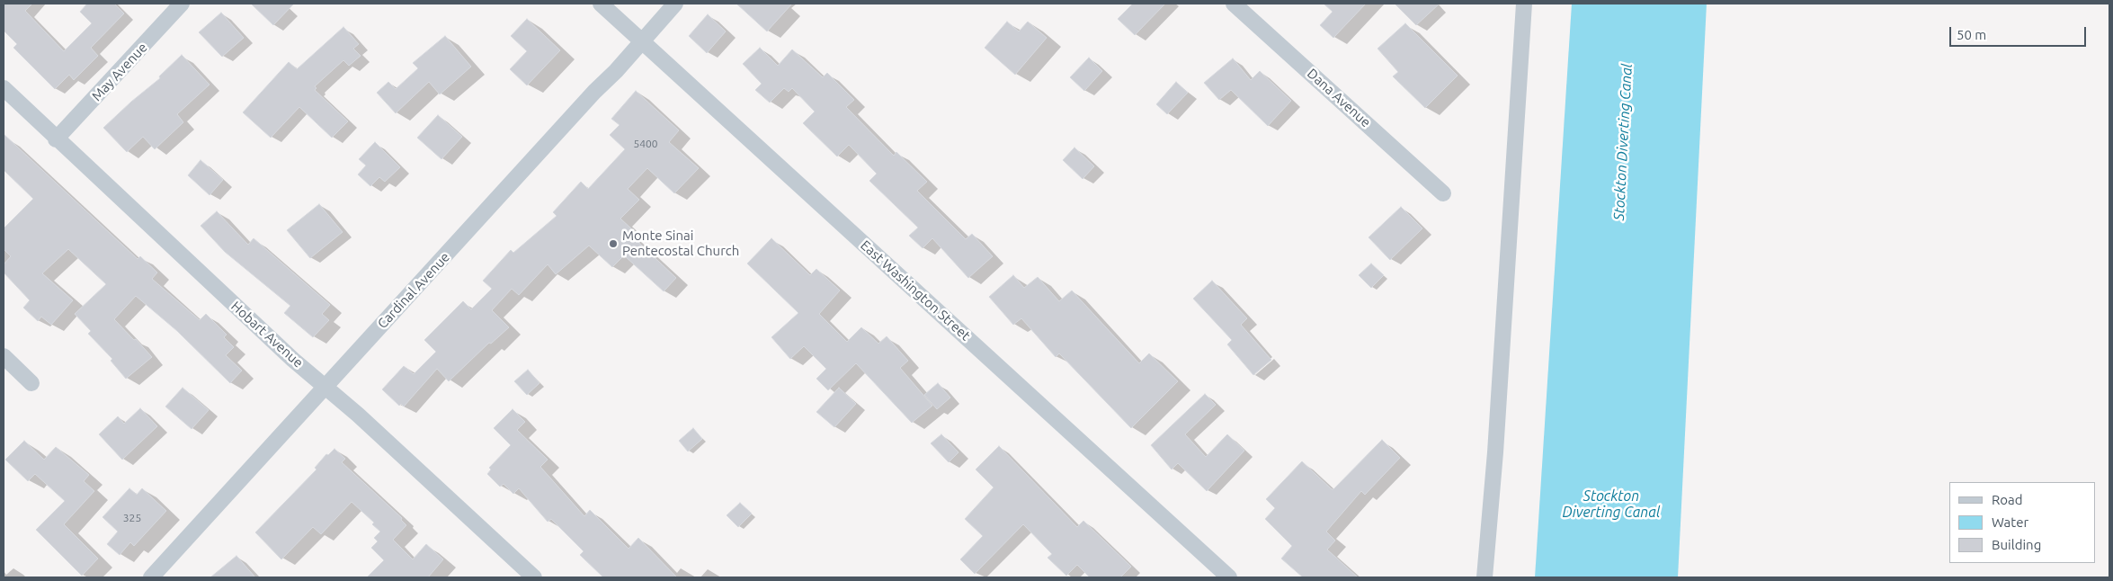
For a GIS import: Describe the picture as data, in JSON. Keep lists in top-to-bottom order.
{
  "streets": {
    "street": [
      "May Avenue",
      "Dana Avenue",
      "Cardinal Avenue",
      "East Washington Street",
      "Hobart Avenue"
    ]
  },
  "crossings": [
    ["May Avenue", "Hobart Avenue"],
    ["Cardinal Avenue", "East Washington Street"],
    ["Cardinal Avenue", "Hobart Avenue"]
  ],
  "water": ["Stockton Diverting Canal"],
  "places": ["Monte Sinai Pentecostal Church"],
  "house_numbers": ["5400", "325"],
  "legend": ["Road", "Water", "Building"],
  "scale_bar": "50 m"
}
